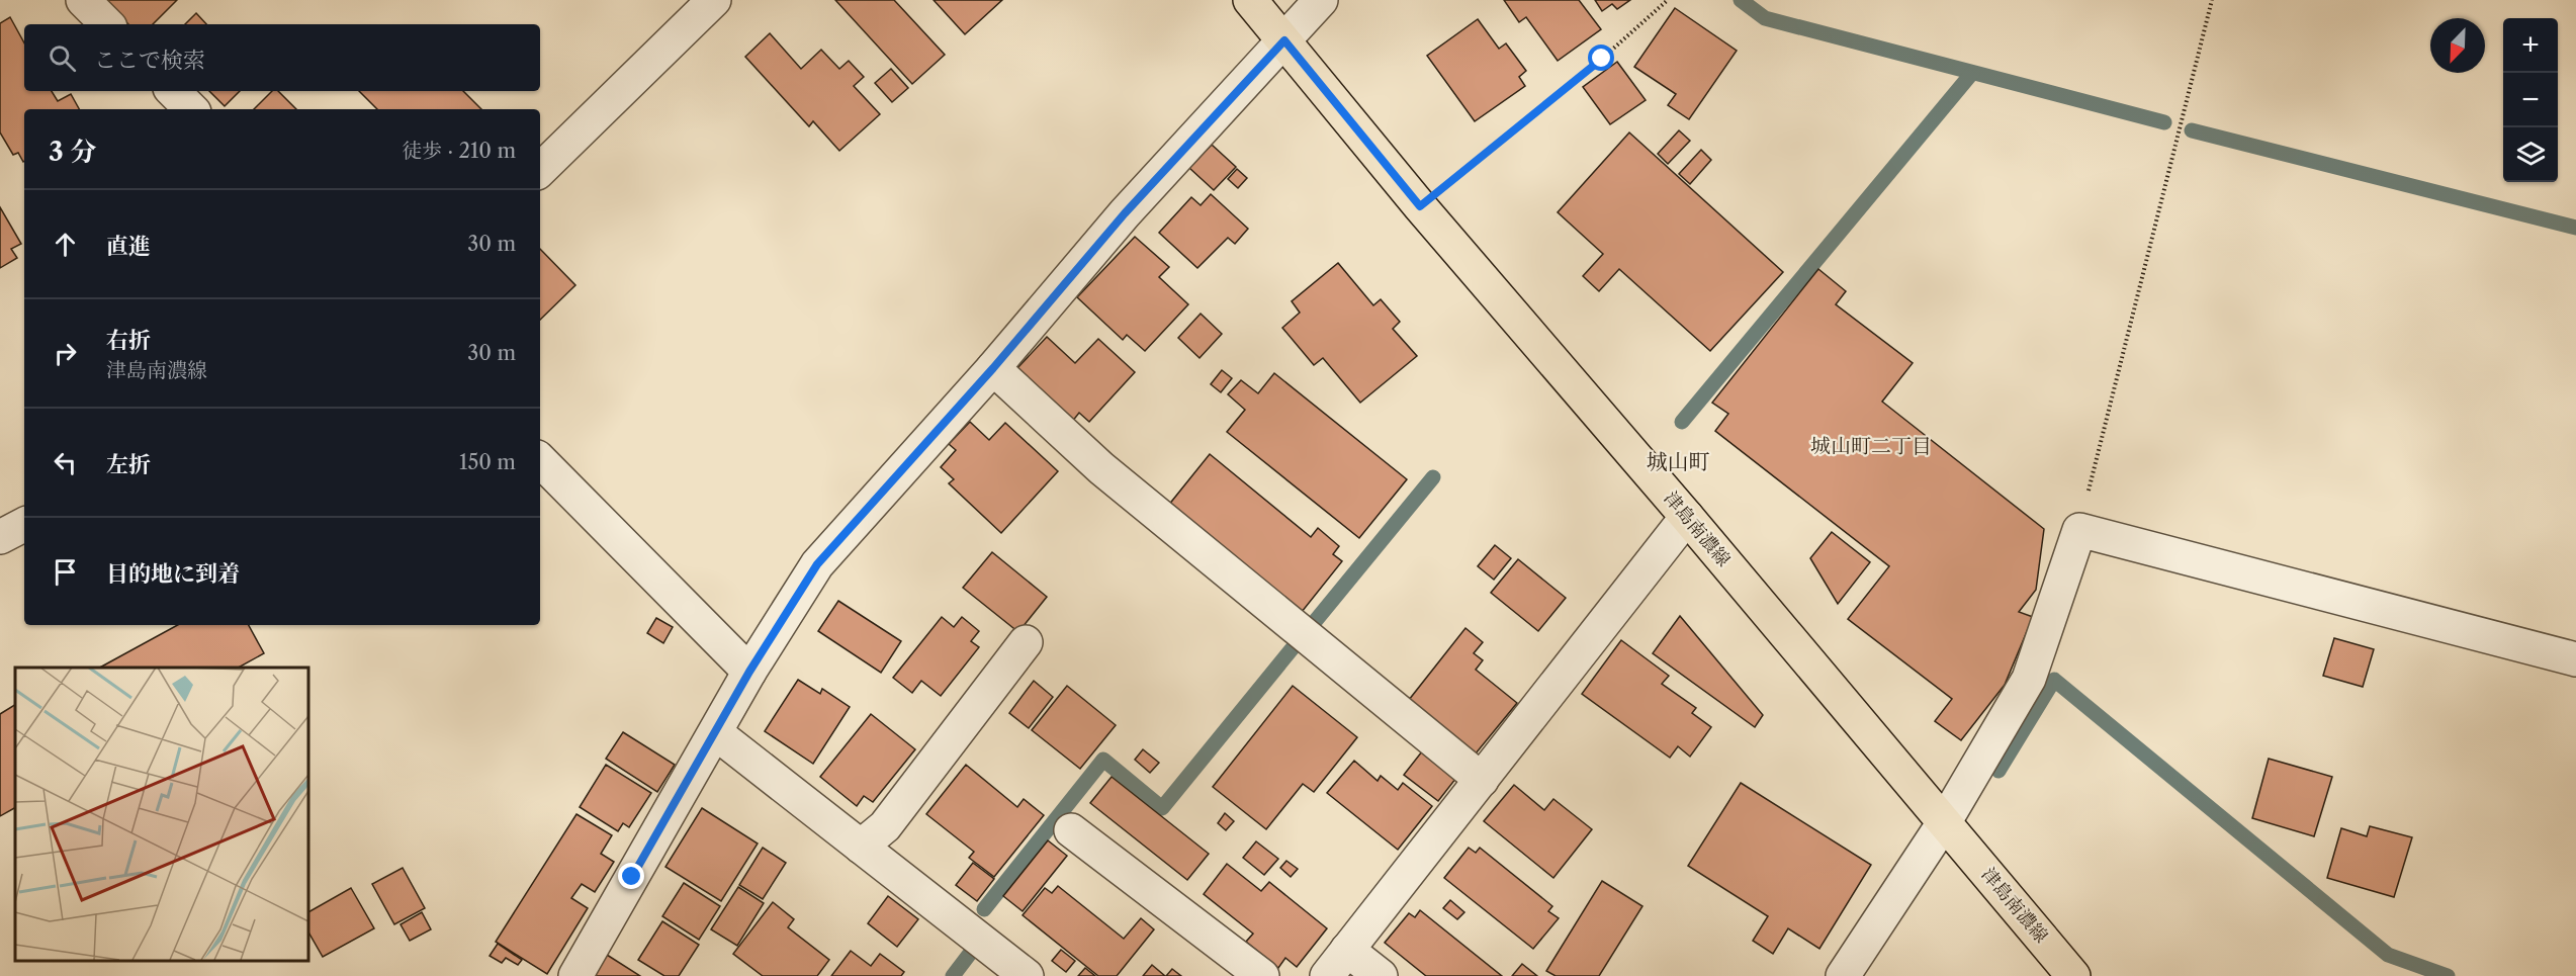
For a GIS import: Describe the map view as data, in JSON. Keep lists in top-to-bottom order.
{
  "streets": {
    "main road": ["津島南濃線"]
  },
  "districts": ["城山町二丁目", "城山町"],
  "north": "bottom left",
  "page": {
    "map_buttons": ["+", "−"],
    "search": "ここで検索",
    "heading": ["3 分", "徒歩 · 210 m"],
    "list": [
      ["直進", "30 m"],
      ["右折", "津島南濃線", "30 m"],
      ["左折", "150 m"],
      "目的地に到着"
    ]
  }
}
